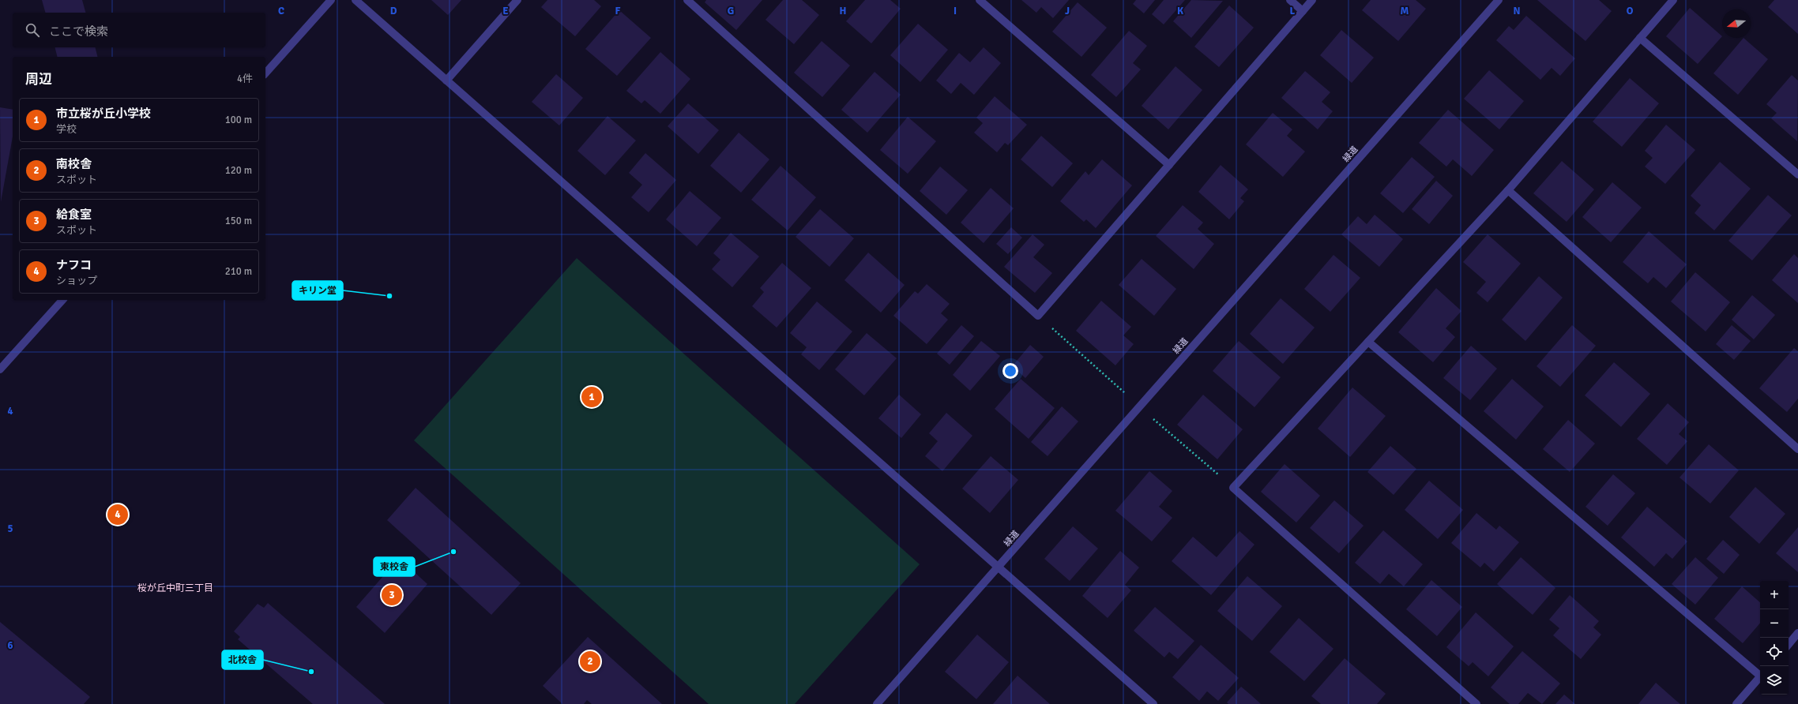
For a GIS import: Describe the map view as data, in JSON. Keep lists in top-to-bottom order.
{
  "streets": {
    "street": ["緑道"]
  },
  "districts": ["桜が丘中町三丁目"],
  "places": ["キリン堂", "東校舎", "北校舎"],
  "north": "left",
  "page": {
    "search": "ここで検索",
    "heading": ["周辺", "4件"],
    "list": [
      {
        "mark": "1",
        "name": "市立桜が丘小学校",
        "note": "学校",
        "value": "100 m"
      },
      {
        "mark": "2",
        "name": "南校舎",
        "note": "スポット",
        "value": "120 m"
      },
      {
        "mark": "3",
        "name": "給食室",
        "note": "スポット",
        "value": "150 m"
      },
      {
        "mark": "4",
        "name": "ナフコ",
        "note": "ショップ",
        "value": "210 m"
      }
    ],
    "pins": [
      "1",
      "4",
      "3",
      "2"
    ],
    "map_buttons": ["+", "−"]
  },
  "grid": {
    "columns": [
      "C",
      "D",
      "E",
      "F",
      "G",
      "H",
      "I",
      "J",
      "K",
      "L",
      "M",
      "N",
      "O"
    ],
    "rows": ["4", "5", "6"]
  }
}
